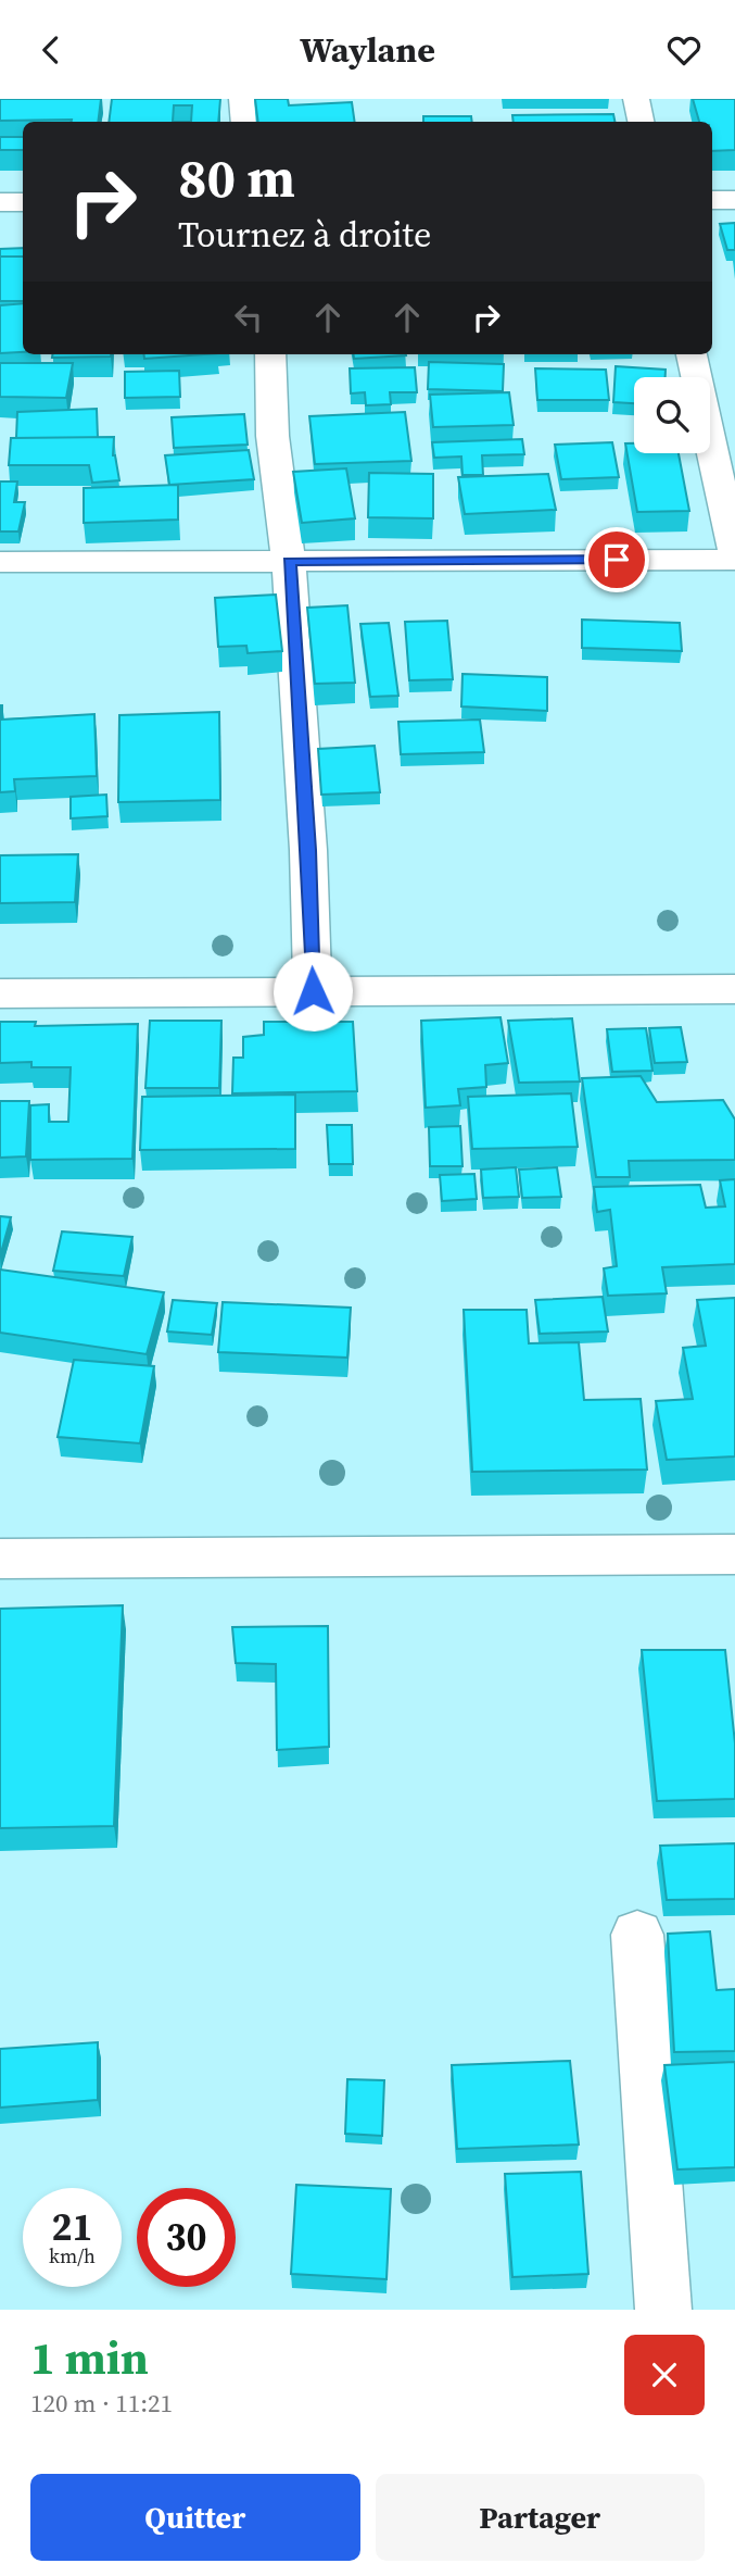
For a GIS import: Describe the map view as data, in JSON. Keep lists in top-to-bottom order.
{
  "page": {
    "header": "Waylane",
    "turn": ["80 m", "Tournez à droite"],
    "speed": "21 km/h",
    "limit": "30",
    "heading": ["1 min", "120 m · 11:21"],
    "buttons": ["Quitter", "Partager"]
  }
}
